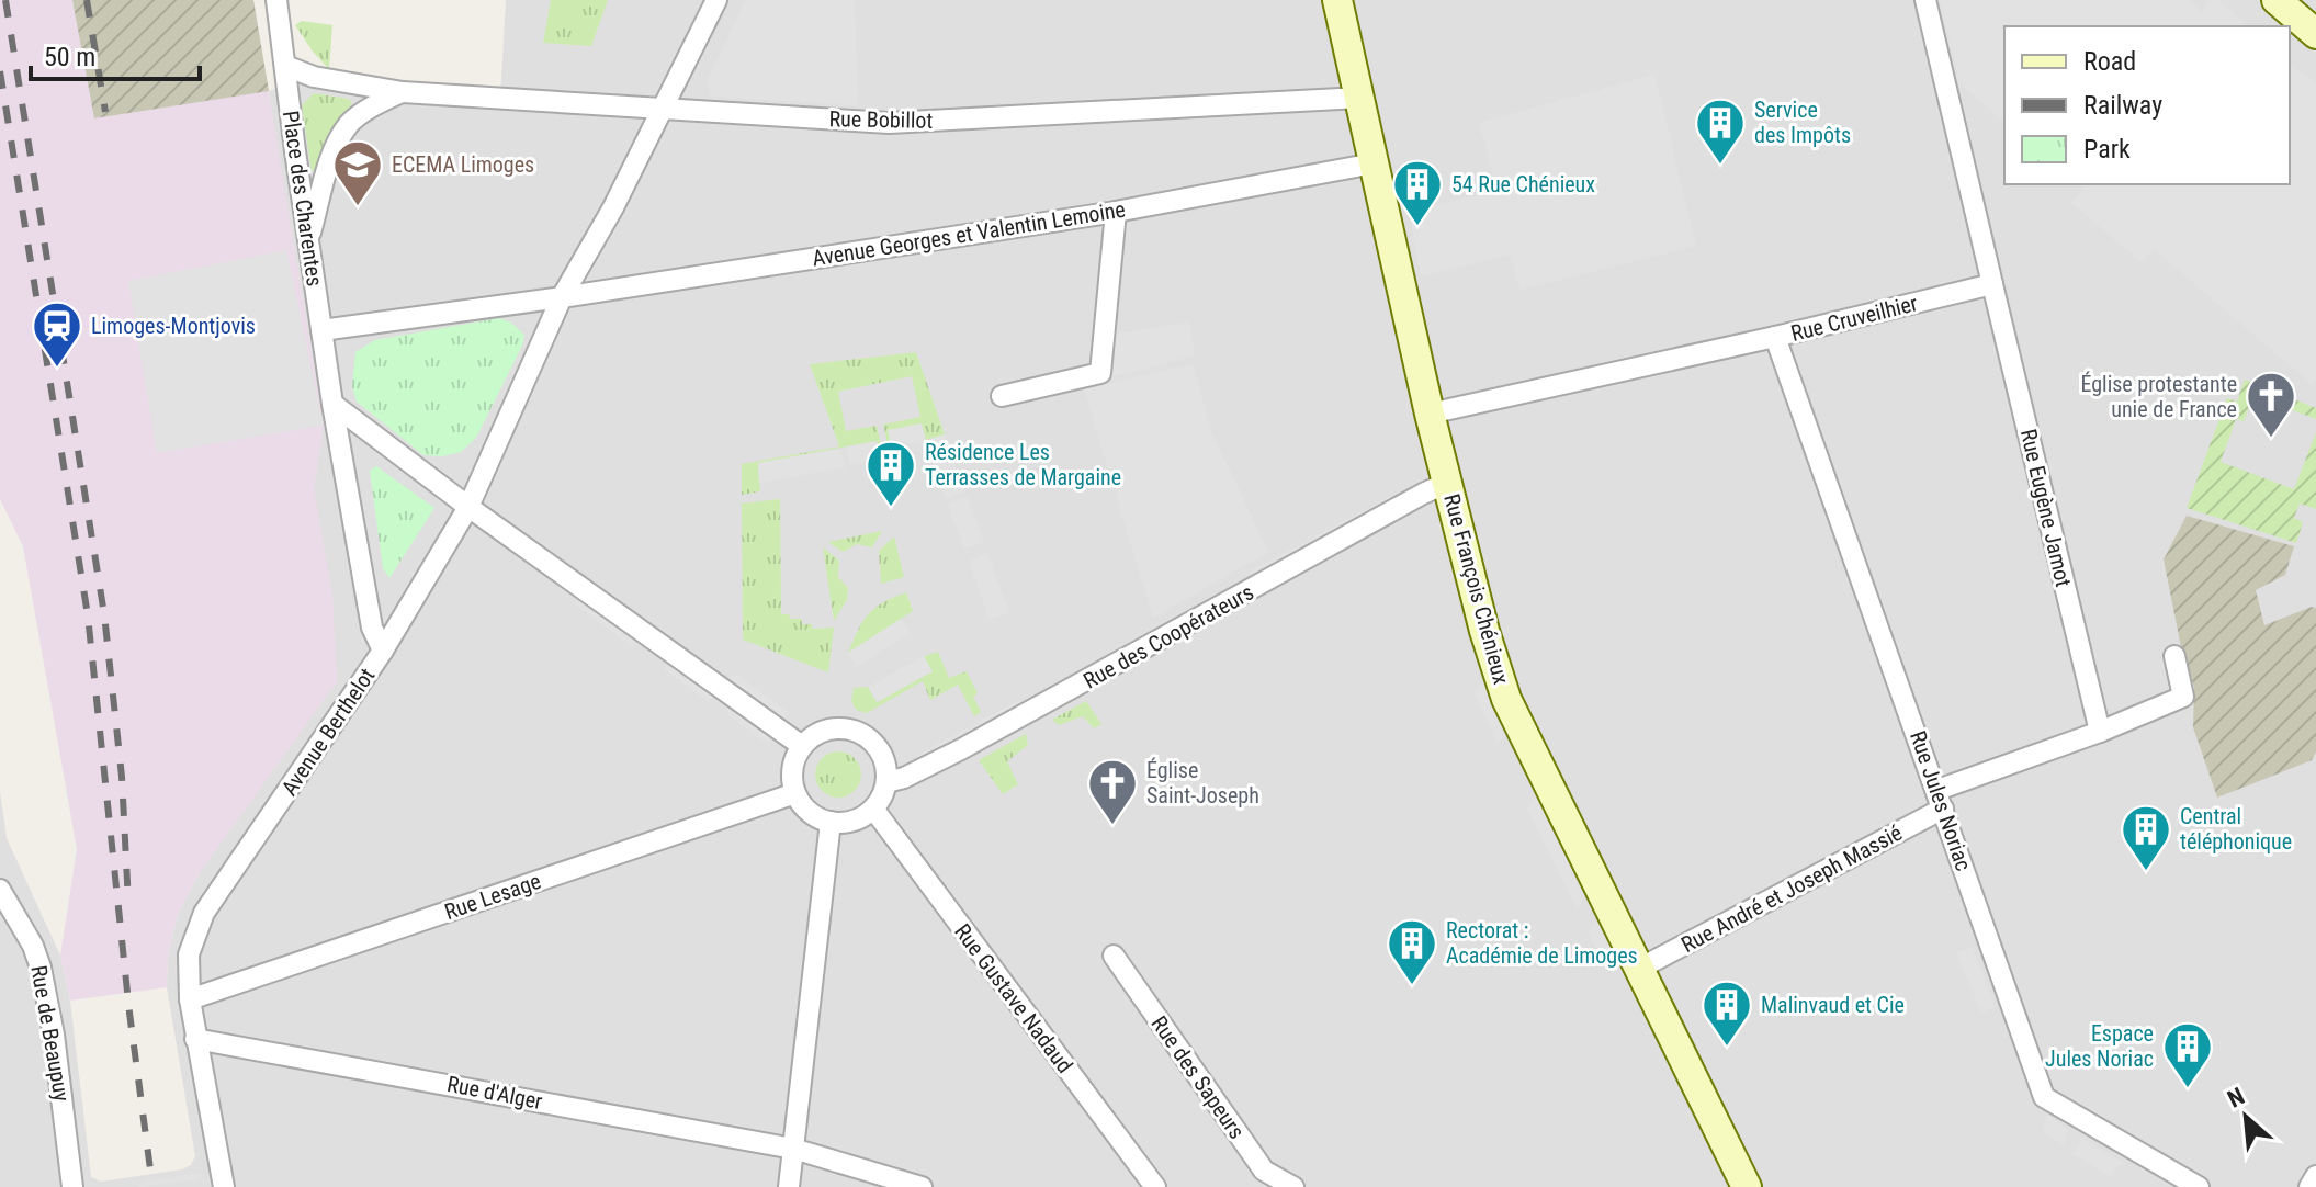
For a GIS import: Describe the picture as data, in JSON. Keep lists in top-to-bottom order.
{
  "streets": {
    "main road": ["Rue François Chénieux"],
    "street": [
      "Rue Bobillot",
      "Place des Charentes",
      "Avenue Georges et Valentin Lemoine",
      "Rue Cruveilhier",
      "Rue Eugène Jamot",
      "Rue des Coopérateurs",
      "Avenue Berthelot",
      "Rue Jules Noriac",
      "Rue André et Joseph Massié",
      "Rue Lesage",
      "Rue Gustave Nadaud",
      "Rue de Beaupuy",
      "Rue des Sapeurs",
      "Rue d'Alger"
    ]
  },
  "crossings": [
    ["Rue Bobillot", "Place des Charentes"],
    ["Rue Bobillot", "Rue François Chénieux"],
    ["Rue Bobillot", "Avenue Berthelot"],
    ["Place des Charentes", "Avenue Berthelot"],
    ["Avenue Georges et Valentin Lemoine", "Rue François Chénieux"],
    ["Avenue Georges et Valentin Lemoine", "Avenue Berthelot"],
    ["Rue Cruveilhier", "Rue Eugène Jamot"],
    ["Rue Cruveilhier", "Rue François Chénieux"],
    ["Rue Cruveilhier", "Rue Jules Noriac"],
    ["Rue François Chénieux", "Rue des Coopérateurs"],
    ["Rue François Chénieux", "Rue André et Joseph Massié"],
    ["Rue des Coopérateurs", "Rue Lesage"],
    ["Rue des Coopérateurs", "Rue Gustave Nadaud"],
    ["Avenue Berthelot", "Rue Lesage"],
    ["Avenue Berthelot", "Rue d'Alger"],
    ["Rue Jules Noriac", "Rue André et Joseph Massié"],
    ["Rue Lesage", "Rue Gustave Nadaud"]
  ],
  "places": {
    "building": [
      "Service des Impôts",
      "54 Rue Chénieux",
      "Résidence Les Terrasses de Margaine",
      "Central téléphonique",
      "Rectorat : Académie de Limoges",
      "Malinvaud et Cie",
      "Espace Jules Noriac"
    ],
    "school or university": ["ECEMA Limoges"],
    "station": ["Limoges-Montjovis"],
    "church": ["Église protestante unie de France", "Église Saint-Joseph"]
  },
  "legend": ["Road", "Railway", "Park"],
  "scale_bar": "50 m",
  "north": "top left"
}
